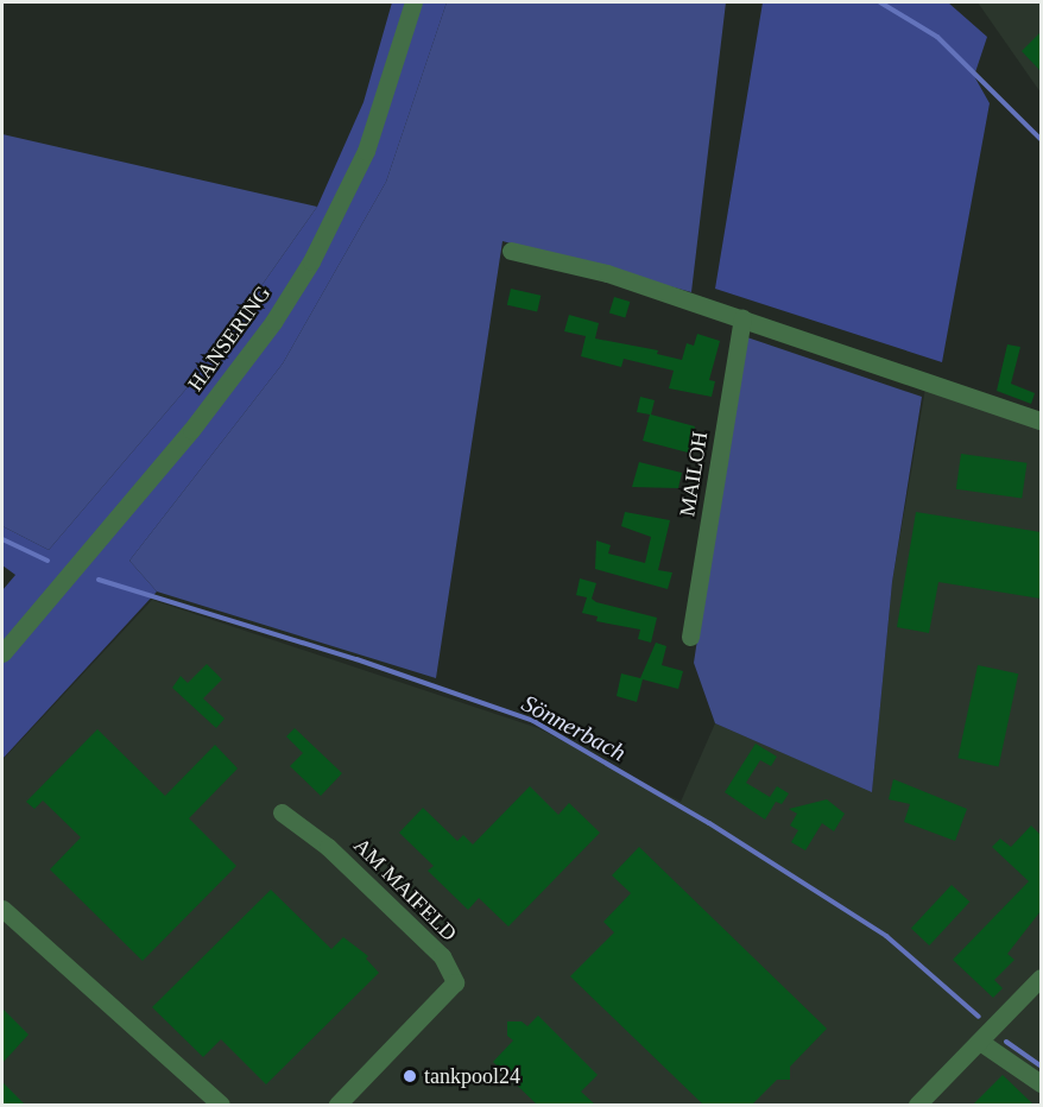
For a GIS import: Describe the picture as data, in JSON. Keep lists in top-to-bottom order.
{
  "streets": {
    "street": ["HANSERING", "MAILOH", "AM MAIFELD"]
  },
  "water": ["Sönnerbach"],
  "places": ["tankpool24"]
}
